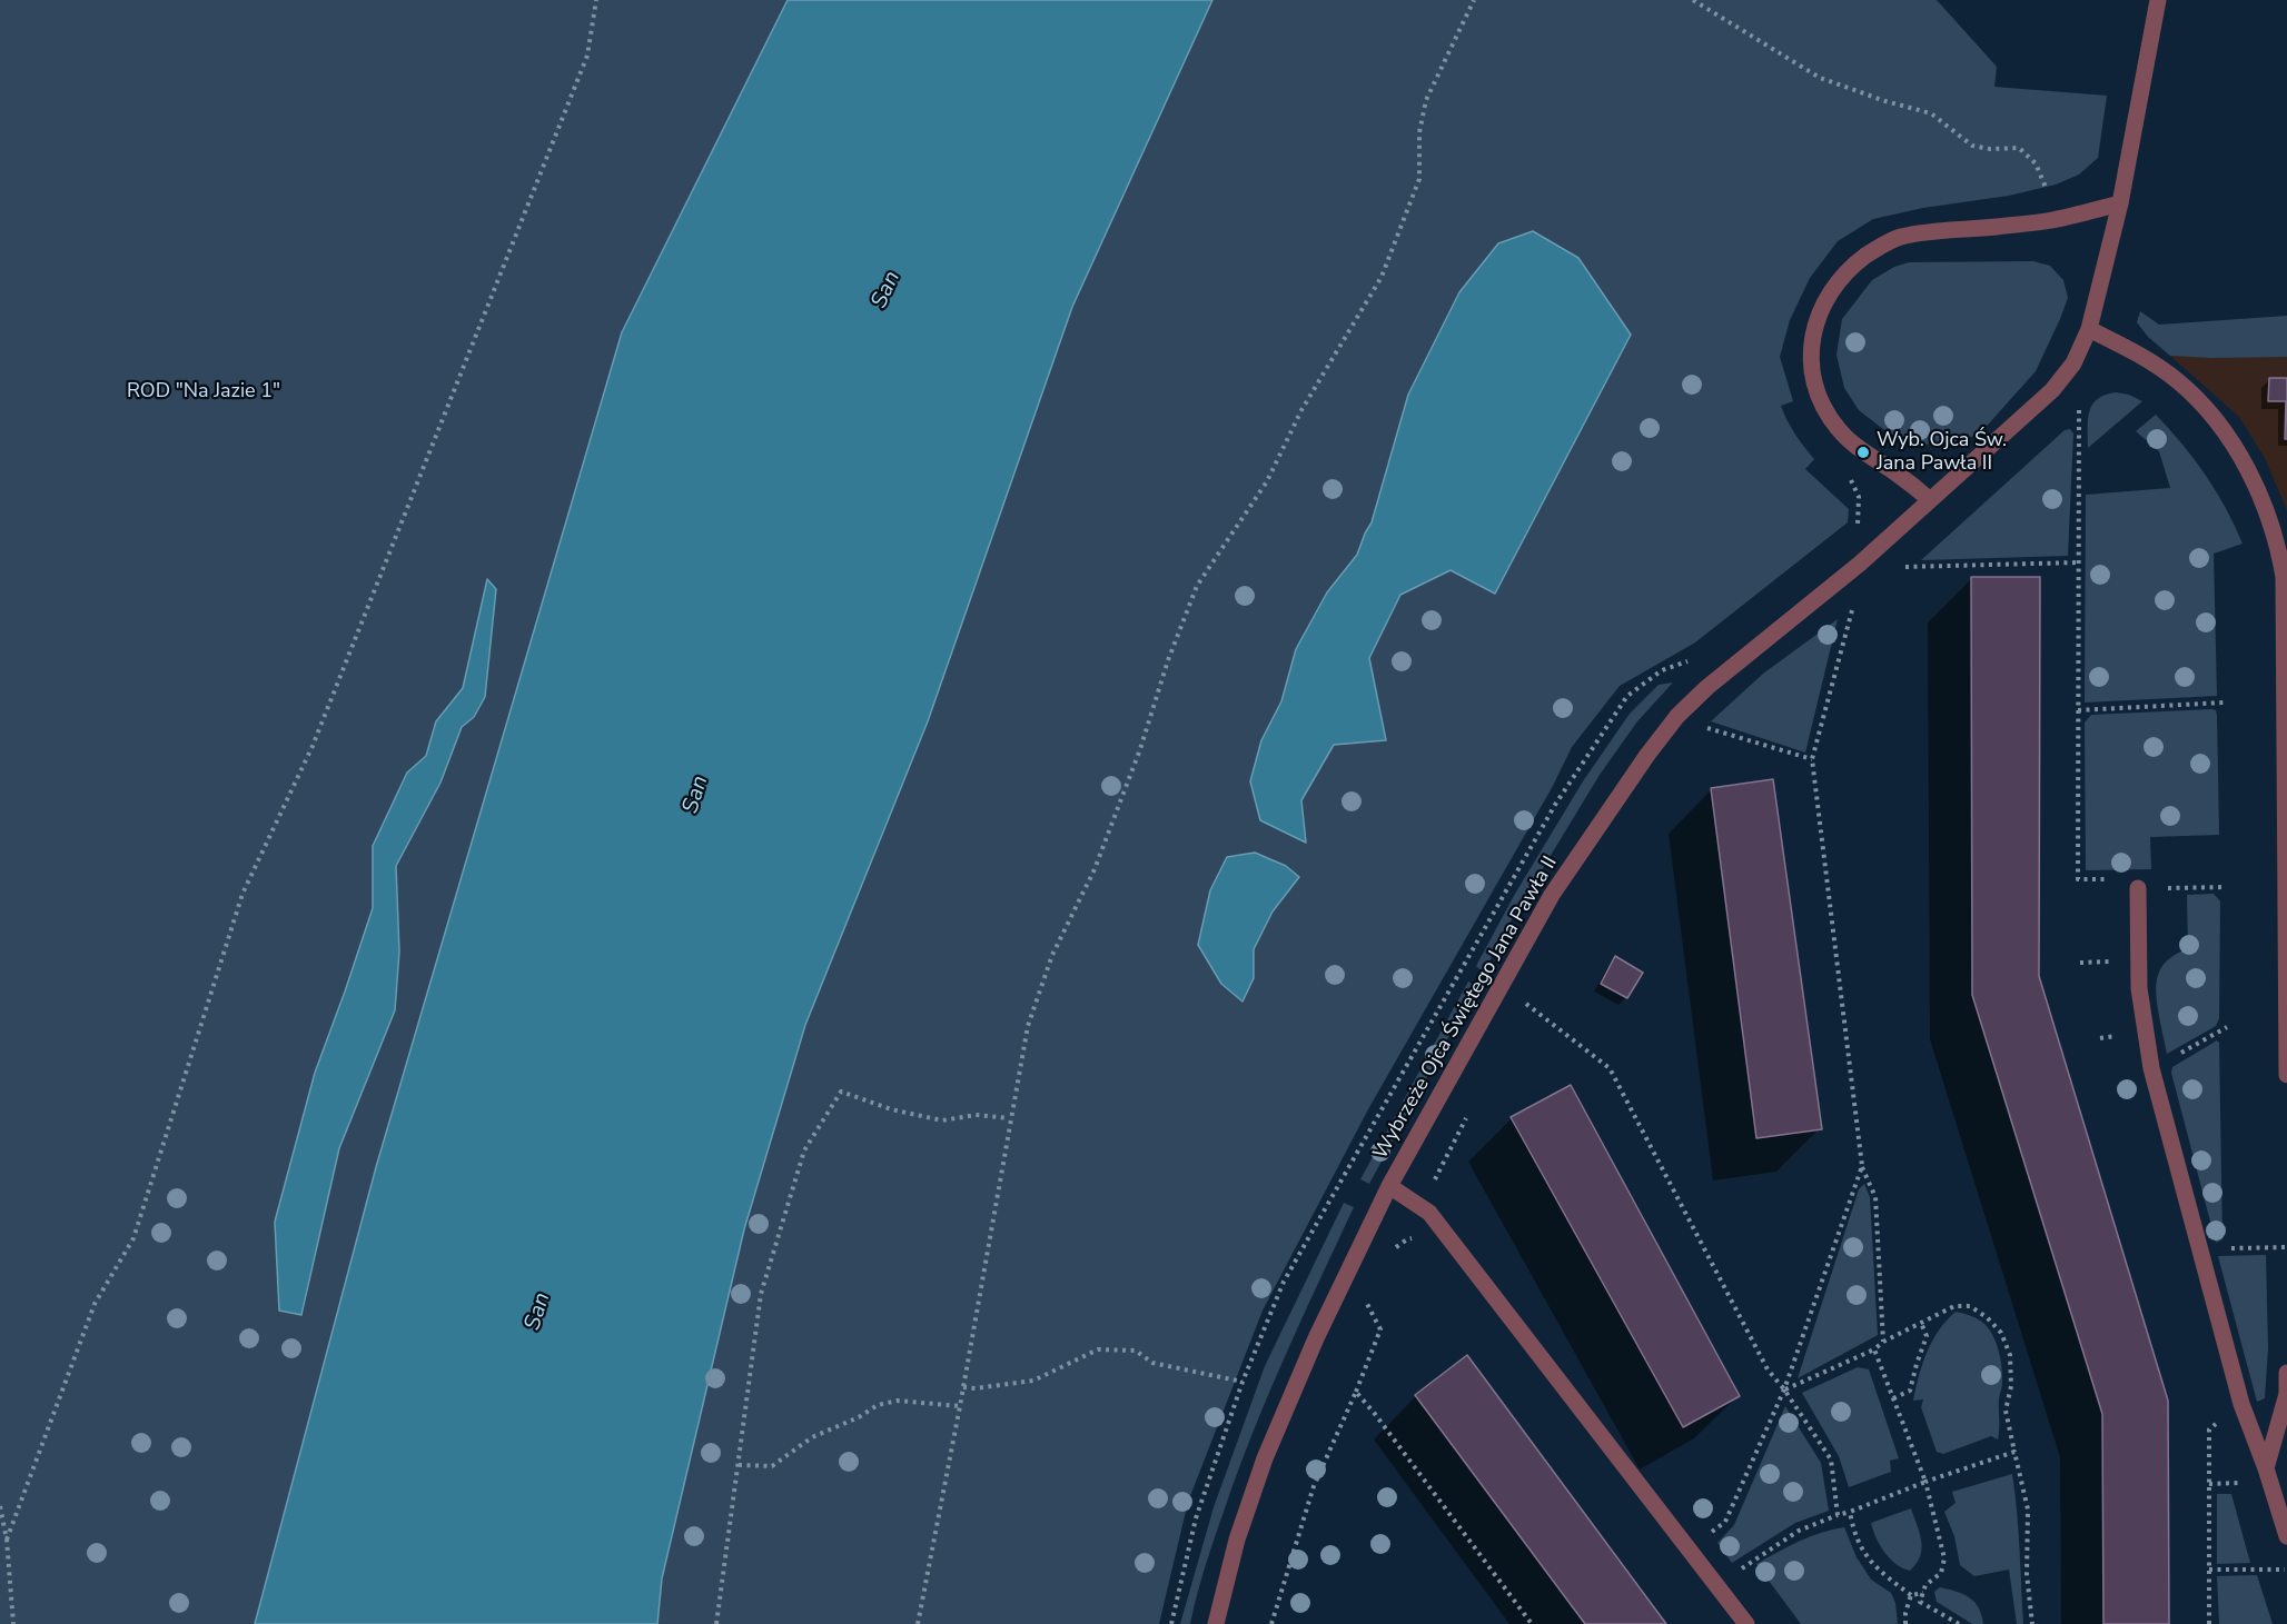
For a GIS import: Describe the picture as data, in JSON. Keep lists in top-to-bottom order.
{
  "streets": {
    "street": ["Wybrzeże Ojca Świętego Jana Pawła II"]
  },
  "water": ["San"],
  "parks": ["ROD \"Na Jazie 1\""],
  "places": ["Wyb. Ojca Św. Jana Pawła II"]
}
